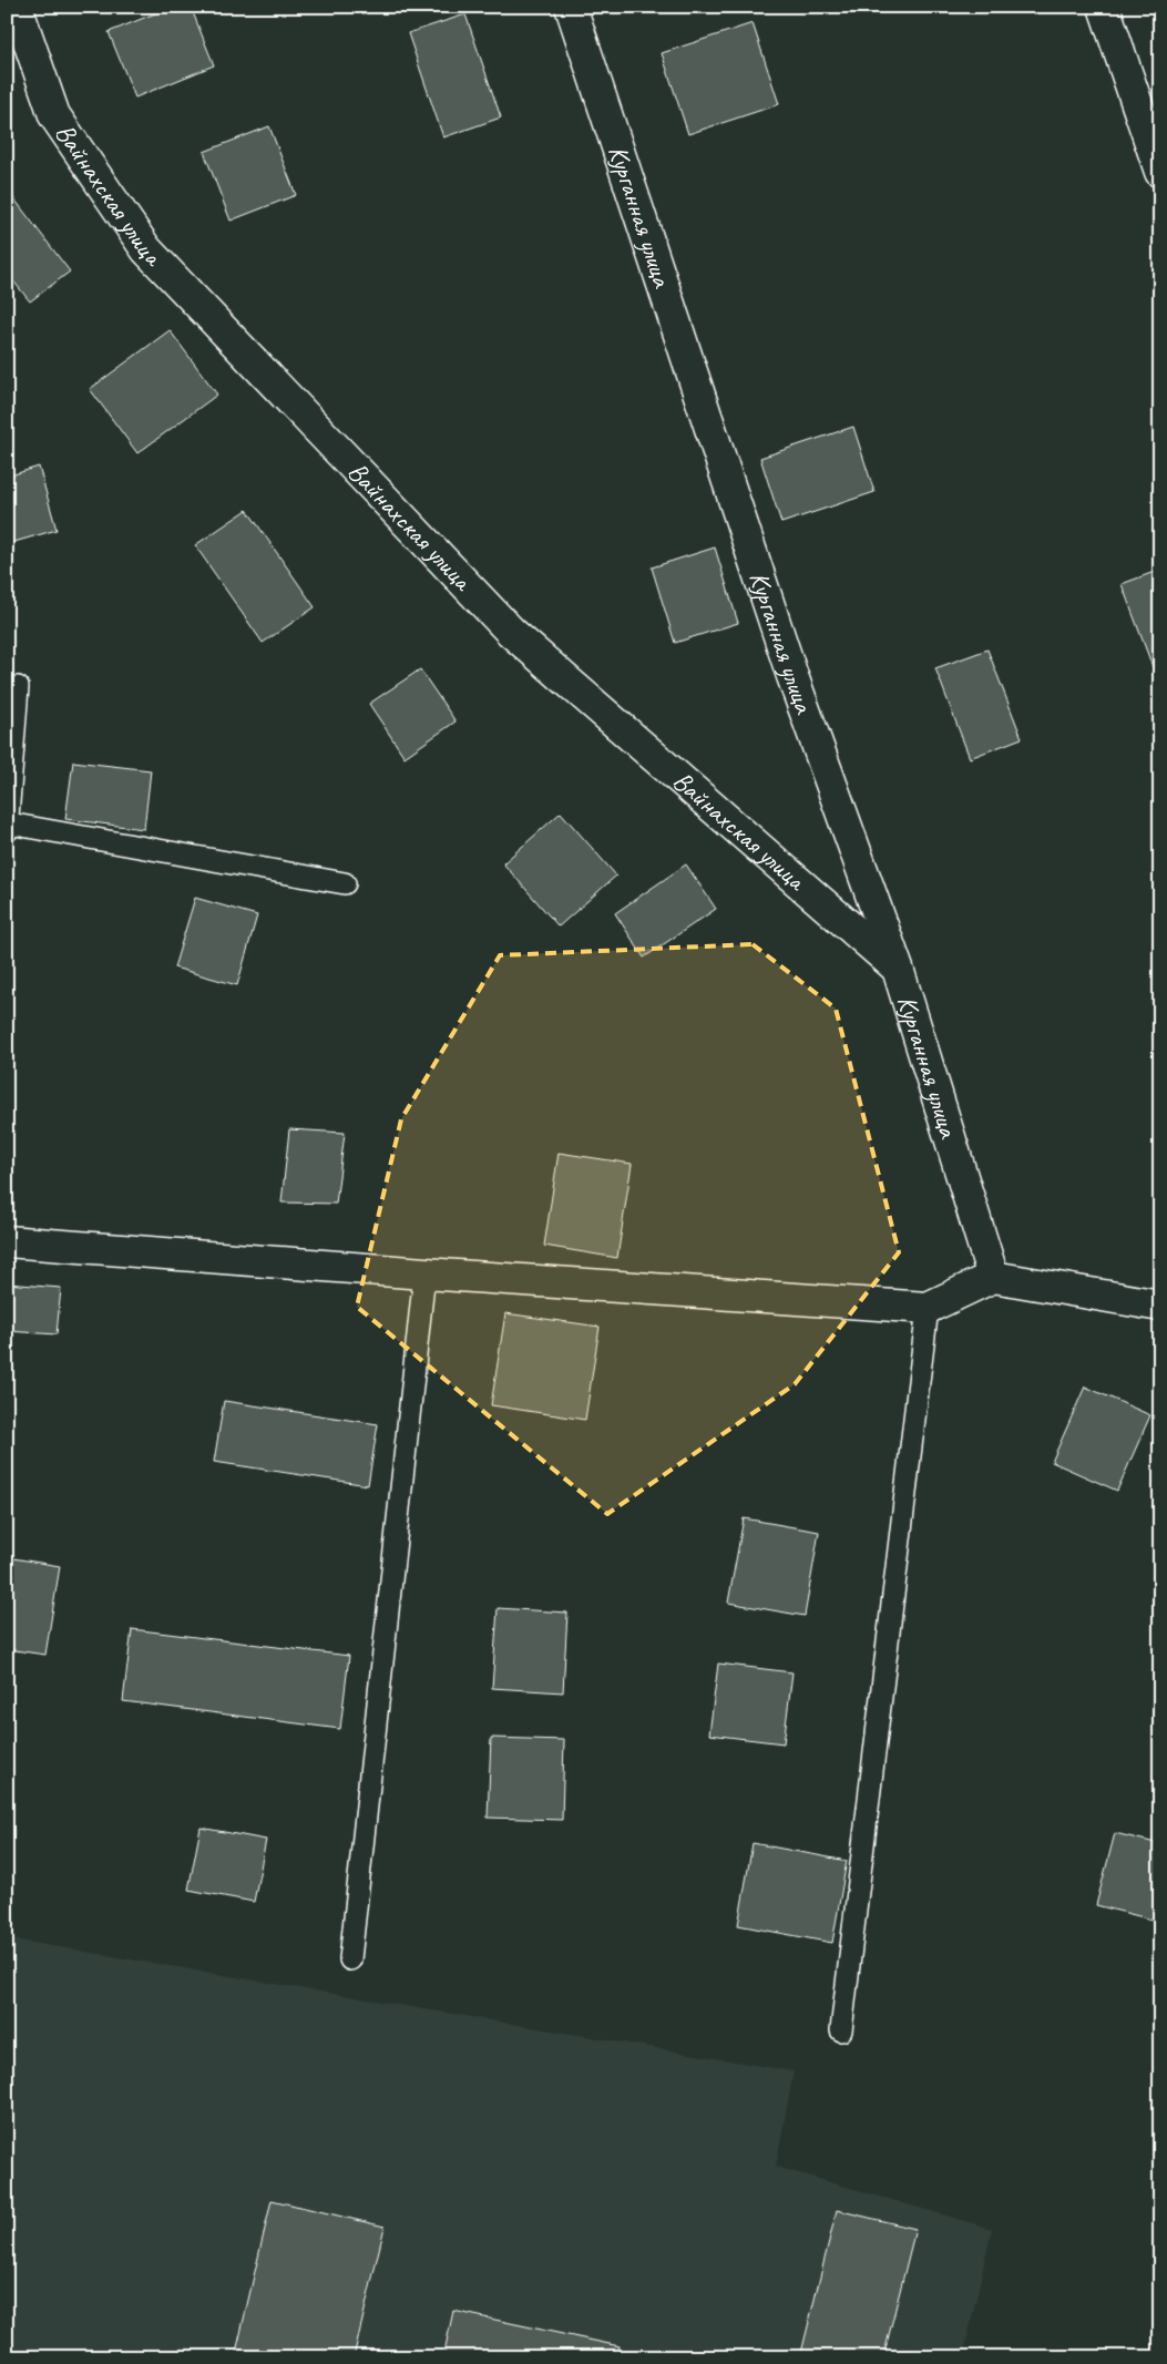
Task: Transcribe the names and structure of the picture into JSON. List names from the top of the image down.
{
  "streets": {
    "street": ["Вайнахская улица", "Курганная улица"]
  },
  "crossings": [
    ["Вайнахская улица", "Курганная улица"]
  ]
}
